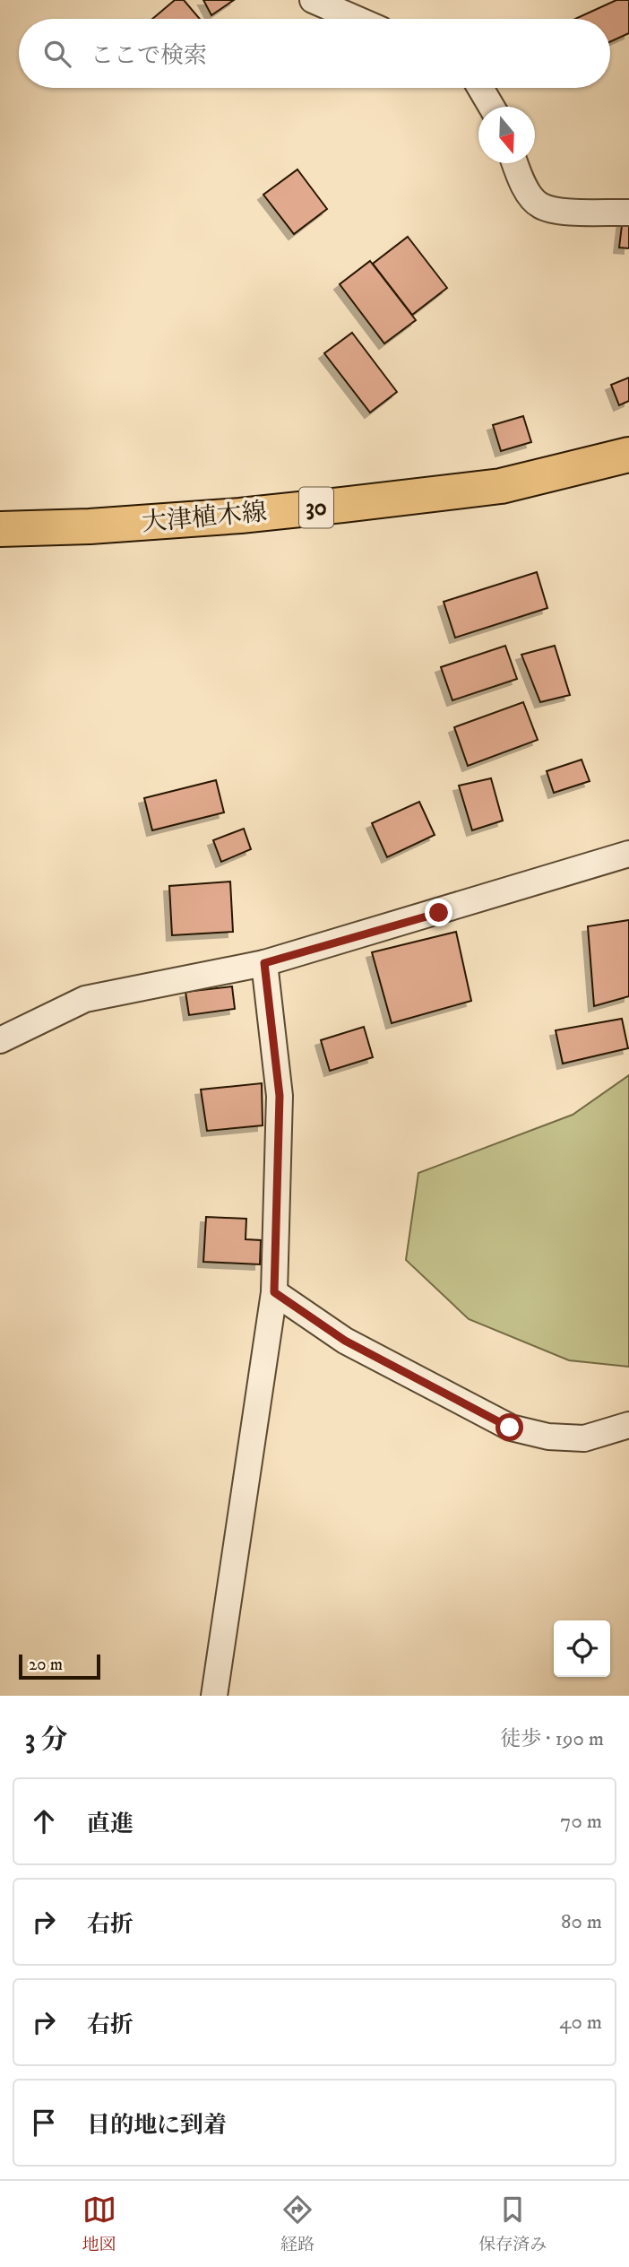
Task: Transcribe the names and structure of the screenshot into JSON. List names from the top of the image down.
{
  "streets": {
    "main road": ["30", "大津植木線"]
  },
  "scale_bar": "20 m",
  "north": "bottom",
  "page": {
    "search": "ここで検索",
    "scale": "20 m",
    "heading": ["3 分", "徒歩 · 190 m"],
    "list": [
      ["直進", "70 m"],
      ["右折", "80 m"],
      ["右折", "40 m"],
      "目的地に到着"
    ],
    "nav": ["地図", "経路", "保存済み"]
  }
}
